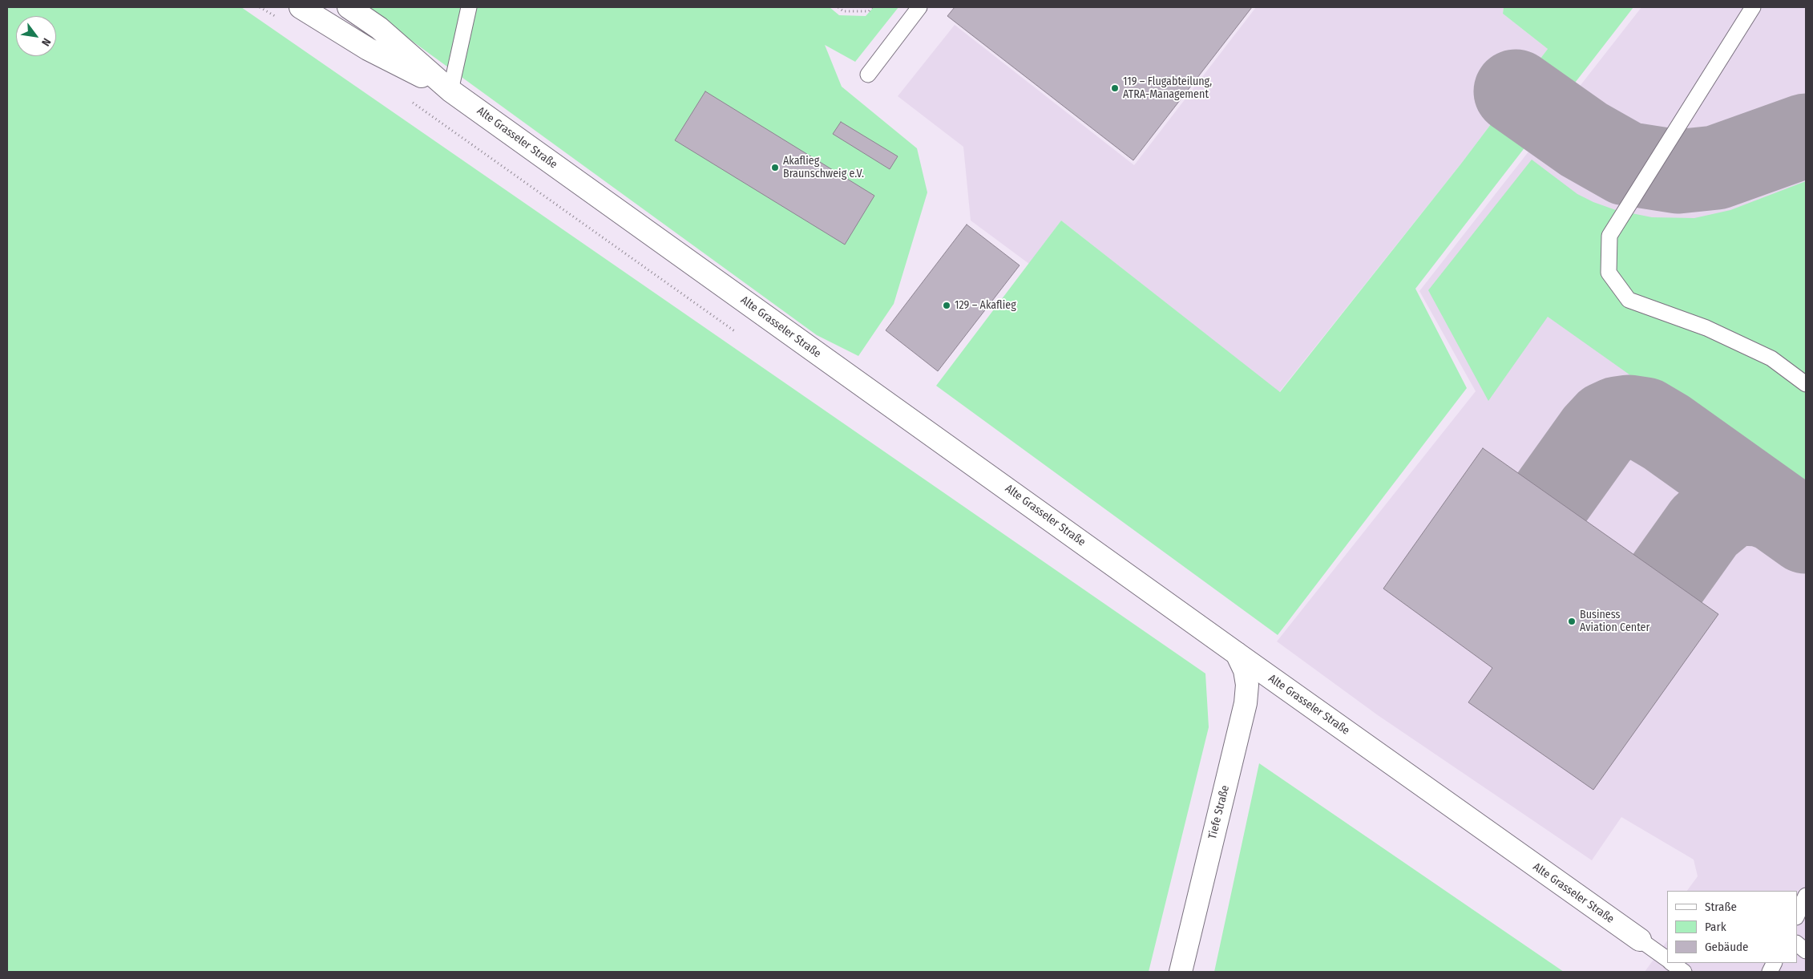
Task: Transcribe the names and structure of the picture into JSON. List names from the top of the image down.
{
  "streets": {
    "main road": ["Alte Grasseler Straße", "Tiefe Straße"]
  },
  "crossings": [
    ["Alte Grasseler Straße", "Tiefe Straße"]
  ],
  "places": [
    "119 – Flugabteilung, ATRA-Management",
    "Akaflieg Braunschweig e.V.",
    "129 – Akaflieg",
    "Business Aviation Center"
  ],
  "legend": ["Straße", "Park", "Gebäude"],
  "north": "bottom right"
}
